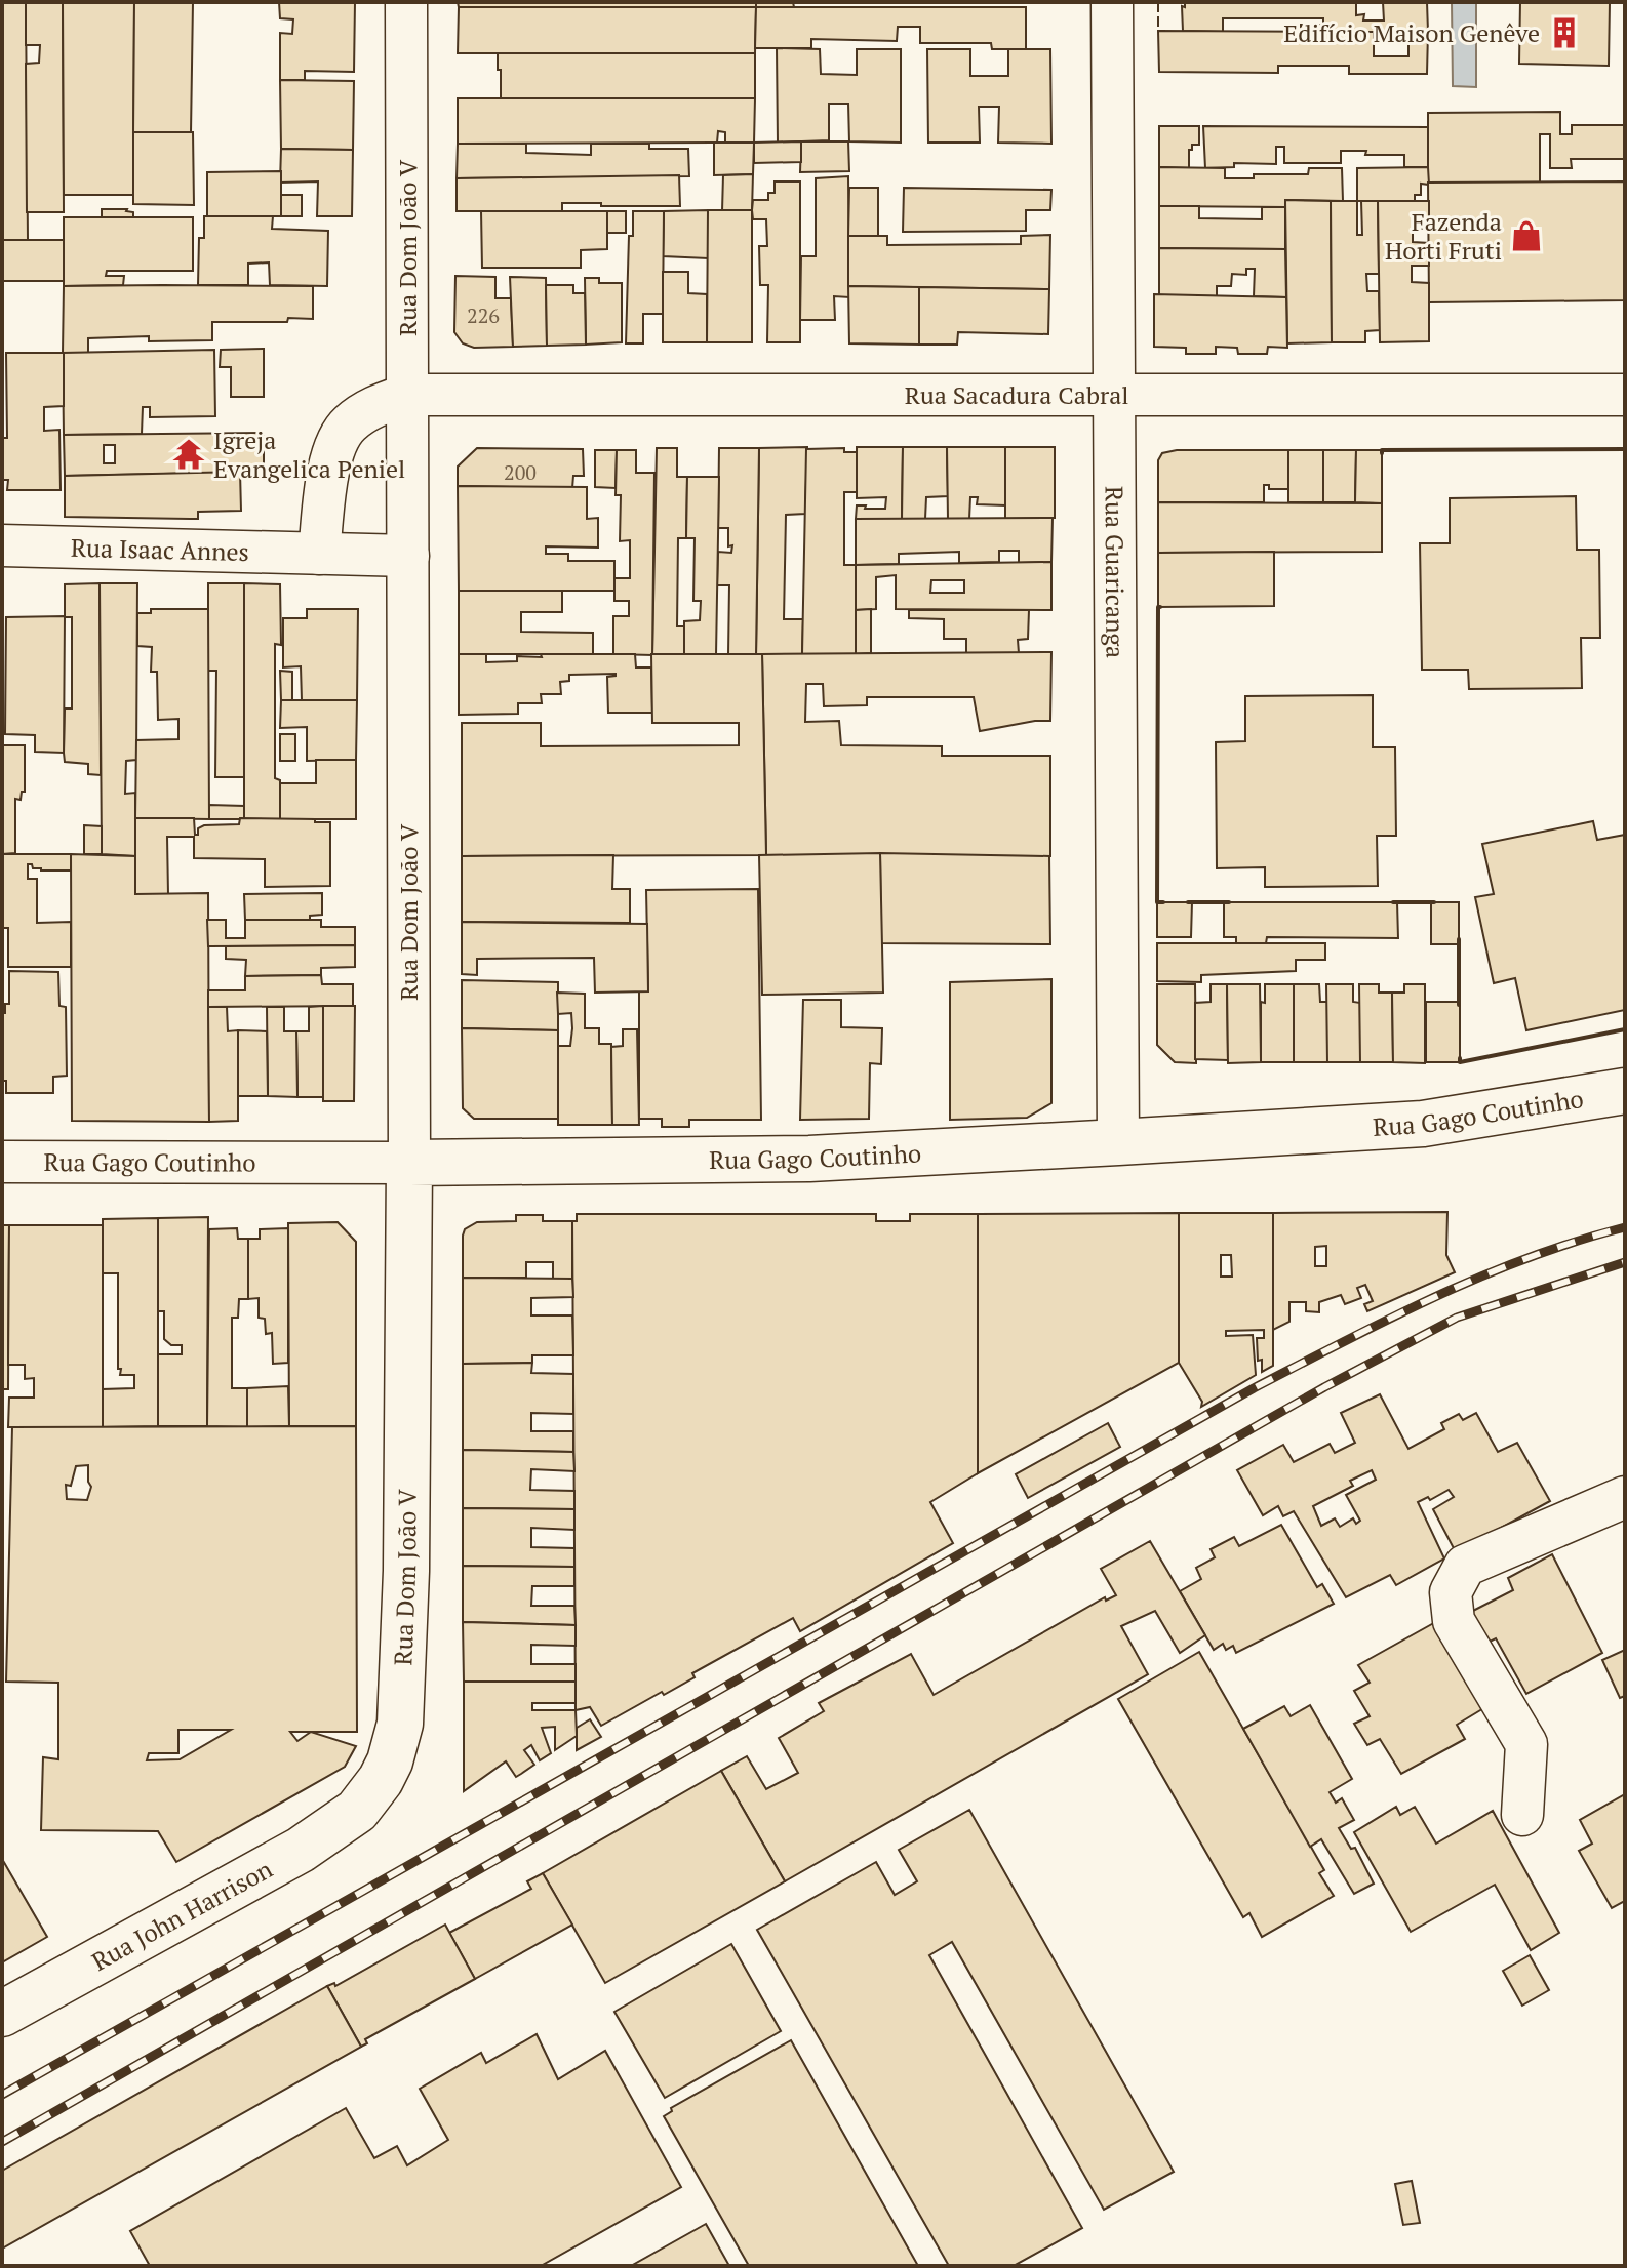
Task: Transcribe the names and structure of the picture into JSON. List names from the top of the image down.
{
  "streets": {
    "street": [
      "Rua Dom João V",
      "Rua Sacadura Cabral",
      "Rua Isaac Annes",
      "Rua Guaricanga",
      "Rua Gago Coutinho",
      "Rua John Harrison"
    ]
  },
  "crossings": [
    ["Rua Dom João V", "Rua Sacadura Cabral"],
    ["Rua Dom João V", "Rua Isaac Annes"],
    ["Rua Dom João V", "Rua Gago Coutinho"],
    ["Rua Dom João V", "Rua John Harrison"],
    ["Rua Sacadura Cabral", "Rua Guaricanga"],
    ["Rua Guaricanga", "Rua Gago Coutinho"]
  ],
  "places": {
    "building": ["Edifício Maison Genêve"],
    "shop": ["Fazenda Horti Fruti"],
    "temple": ["Igreja Evangelica Peniel"]
  },
  "house_numbers": ["226", "200"]
}
